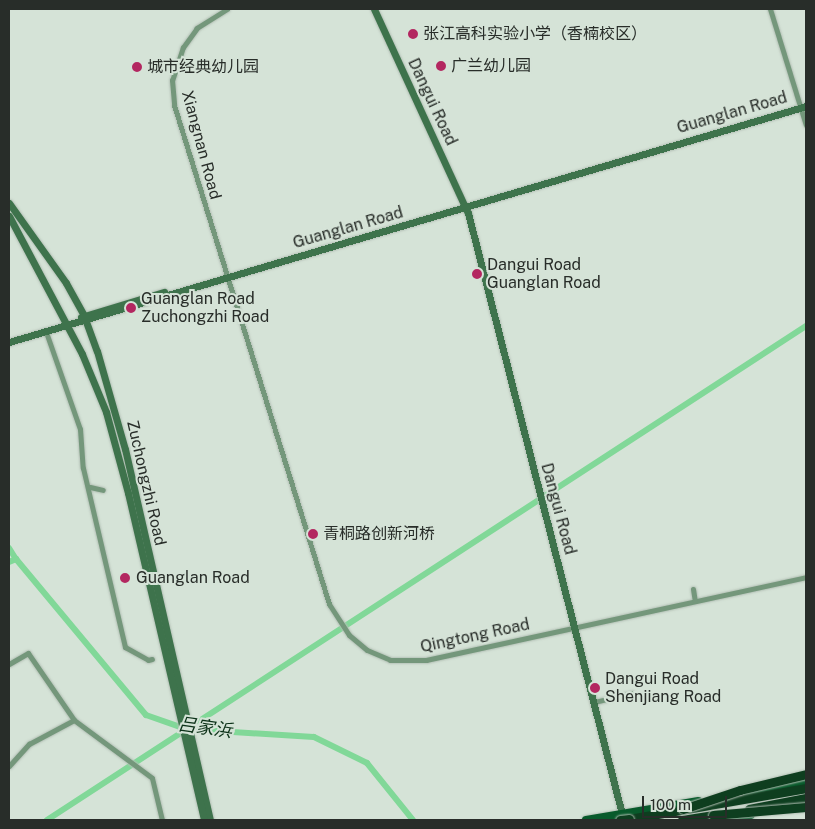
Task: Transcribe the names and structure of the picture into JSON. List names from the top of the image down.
{
  "streets": {
    "street": [
      "Dangui Road",
      "Guanglan Road",
      "Xiangnan Road",
      "Zuchongzhi Road",
      "Qingtong Road"
    ]
  },
  "crossings": [
    ["Dangui Road", "Guanglan Road"],
    ["Dangui Road", "Qingtong Road"],
    ["Guanglan Road", "Xiangnan Road"],
    ["Guanglan Road", "Zuchongzhi Road"],
    ["Guanglan Road", "Qingtong Road"],
    ["Xiangnan Road", "Qingtong Road"]
  ],
  "water": ["吕家浜"],
  "places": [
    "张江高科实验小学（香楠校区）",
    "广兰幼儿园",
    "城市经典幼儿园",
    "Dangui Road Guanglan Road",
    "Guanglan Road Zuchongzhi Road",
    "青桐路创新河桥",
    "Guanglan Road",
    "Dangui Road Shenjiang Road"
  ],
  "scale_bar": "100 m"
}
